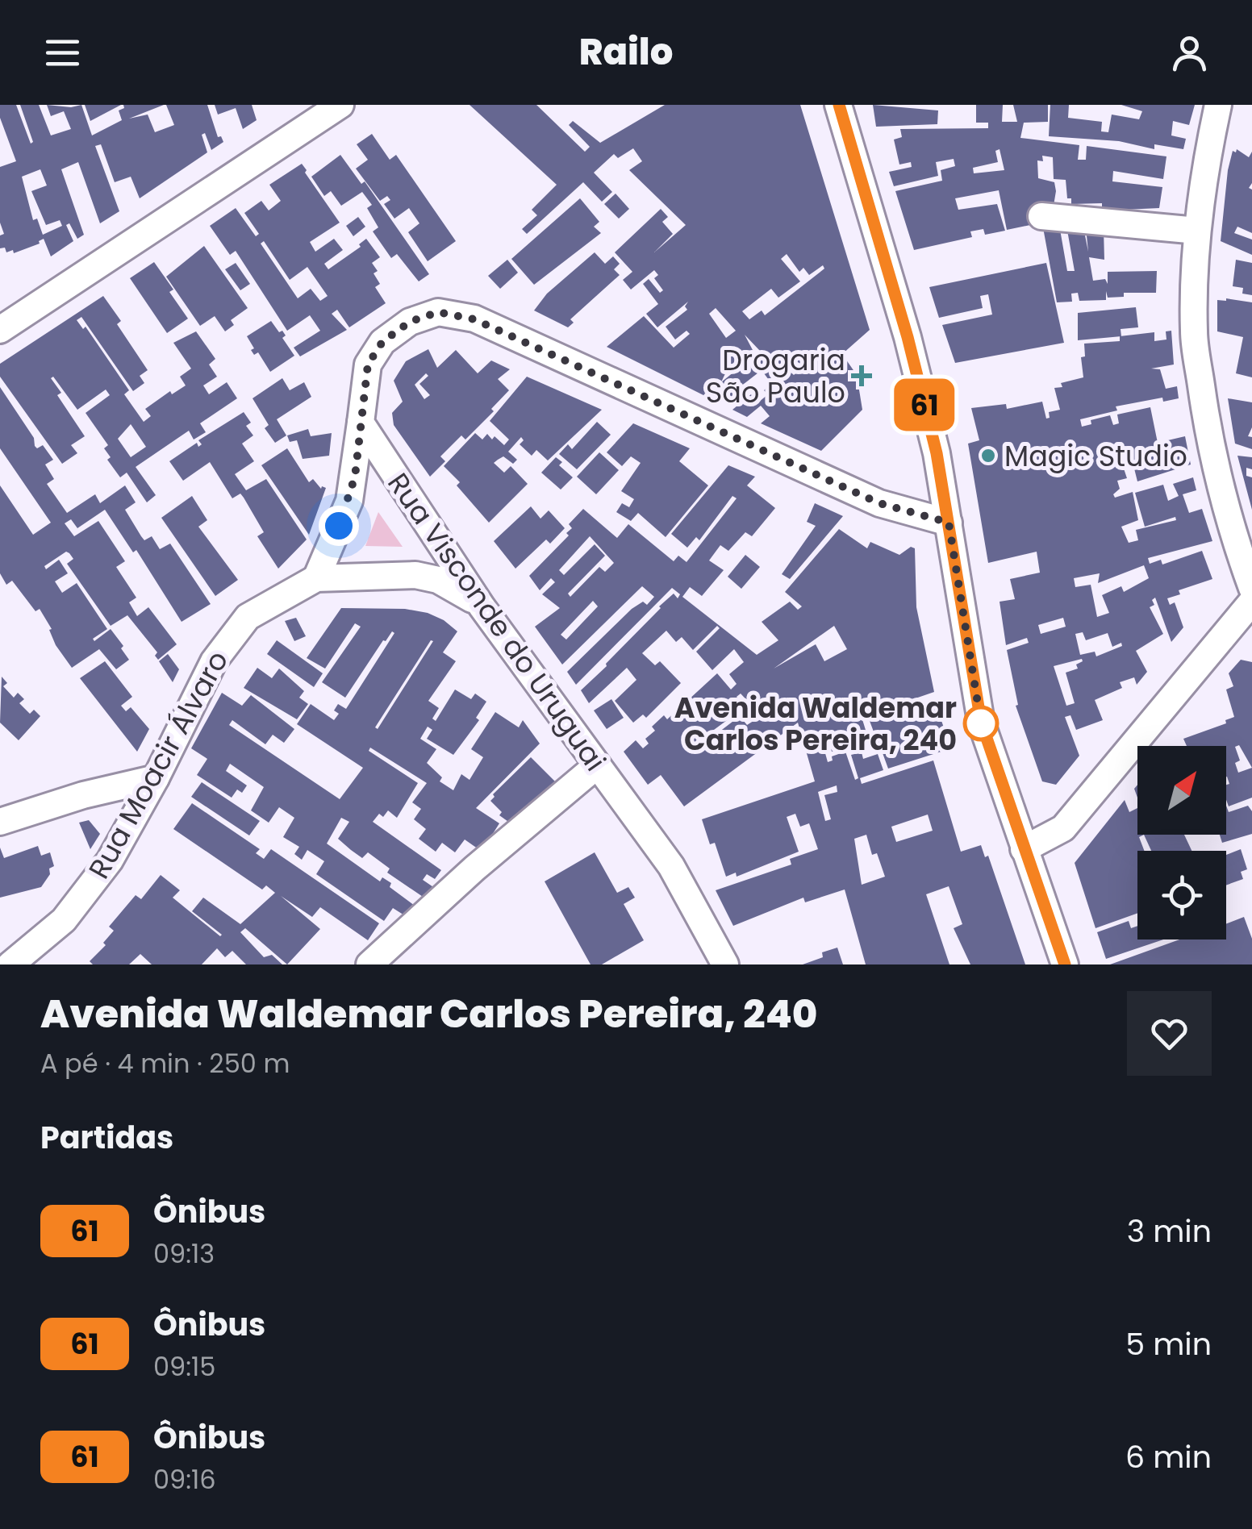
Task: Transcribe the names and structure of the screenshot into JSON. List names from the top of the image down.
{
  "streets": {
    "street": ["Rua Visconde do Uruguai", "Rua Moacir Álvaro"]
  },
  "crossings": [
    ["Rua Visconde do Uruguai", "Rua Moacir Álvaro"]
  ],
  "places": {
    "health": ["Drogaria São Paulo"],
    "other": ["Magic Studio", "Avenida Waldemar Carlos Pereira, 240"]
  },
  "lines": ["bus line 61"],
  "north": "top right",
  "page": {
    "header": "Railo",
    "on_map": "61",
    "heading": [
      ["Avenida Waldemar Carlos Pereira, 240", "A pé · 4 min · 250 m"],
      "Partidas"
    ],
    "list": [
      {
        "mark": "61",
        "name": "Ônibus",
        "note": "09:13",
        "value": "3 min"
      },
      {
        "mark": "61",
        "name": "Ônibus",
        "note": "09:15",
        "value": "5 min"
      },
      {
        "mark": "61",
        "name": "Ônibus",
        "note": "09:16",
        "value": "6 min"
      }
    ]
  }
}
